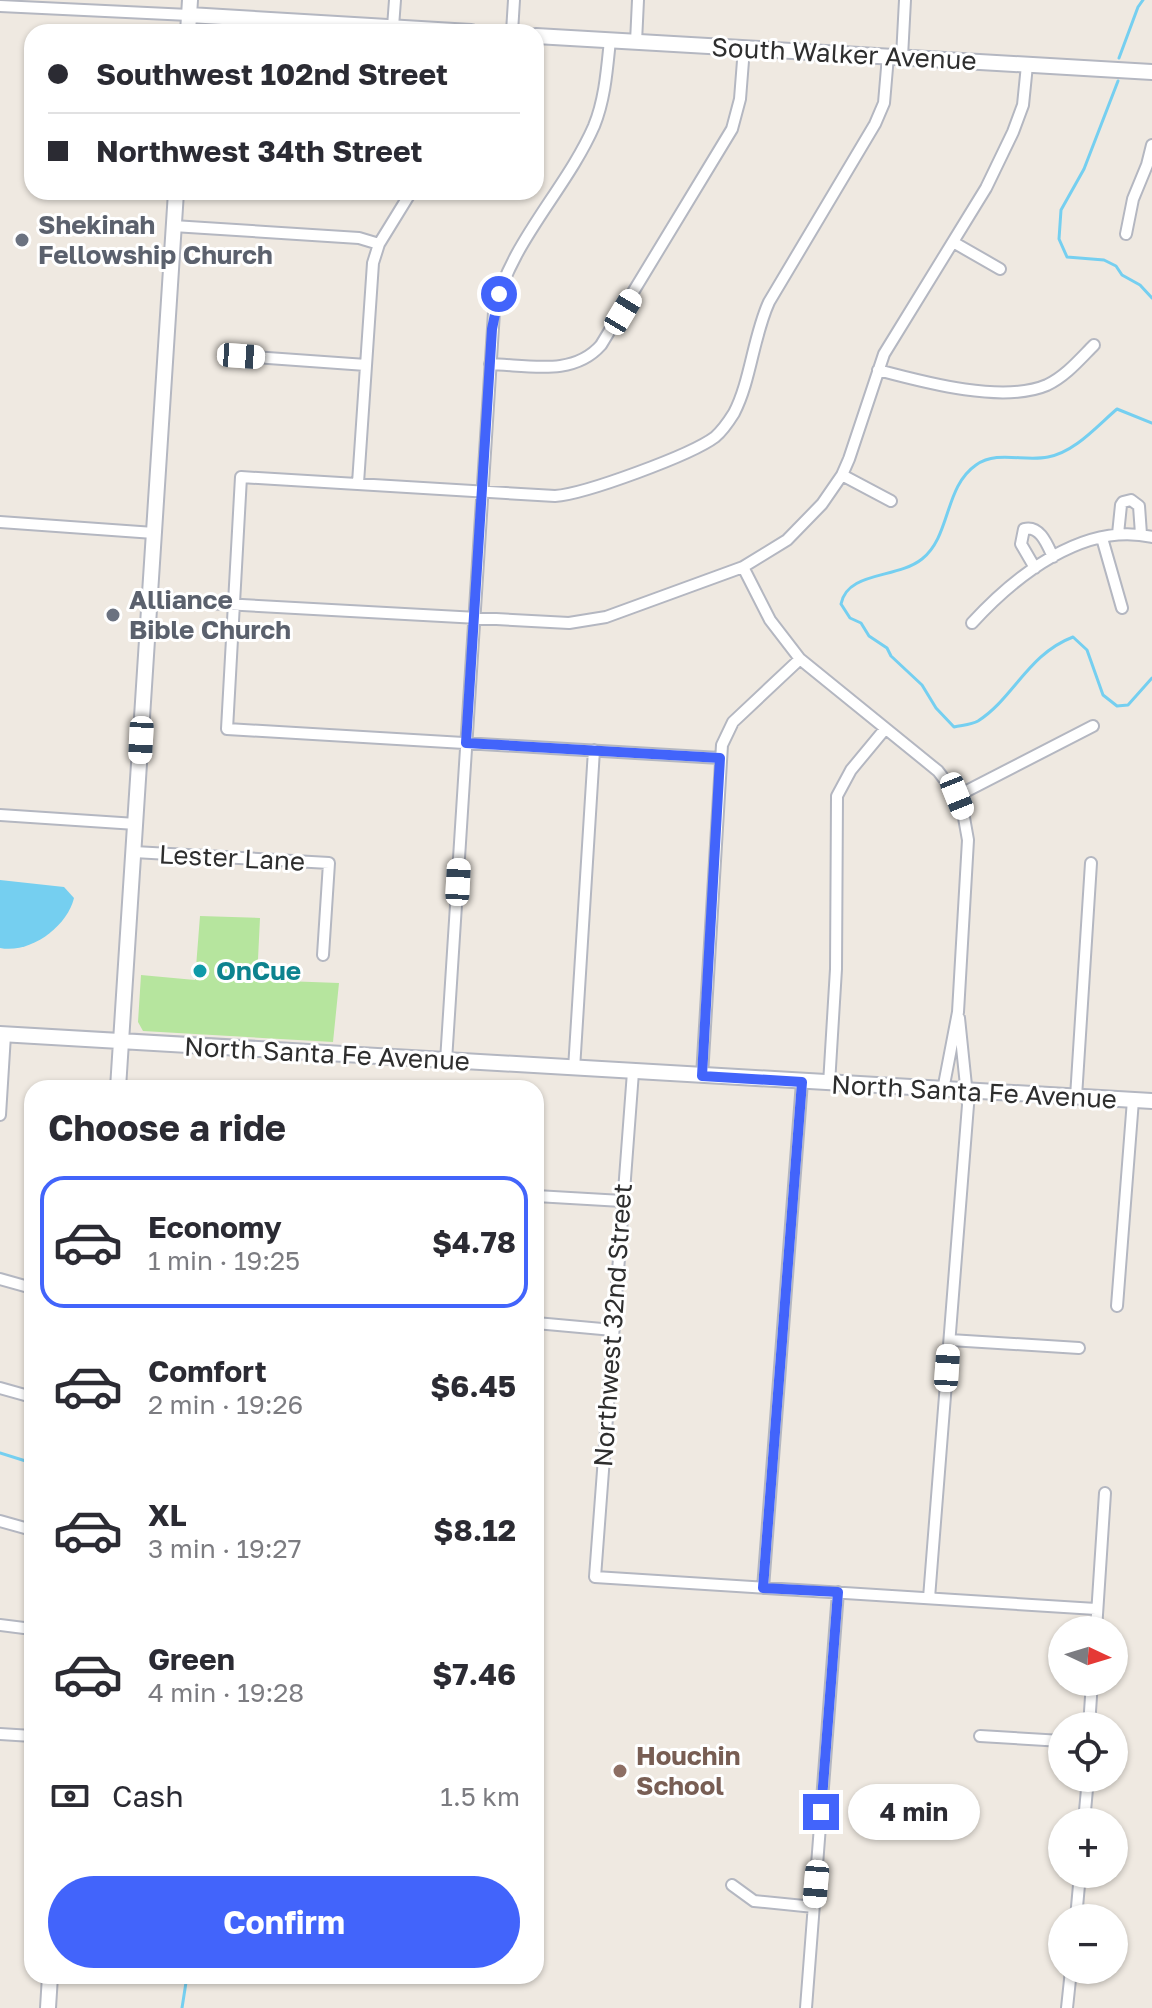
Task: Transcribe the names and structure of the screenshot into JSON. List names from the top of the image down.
{
  "streets": {
    "main road": ["South Walker Avenue", "North Santa Fe Avenue"],
    "street": ["Lester Lane", "Northwest 32nd Street"]
  },
  "crossings": [
    ["North Santa Fe Avenue", "Northwest 32nd Street"]
  ],
  "places": [
    "Shekinah Fellowship Church",
    "Alliance Bible Church",
    "OnCue",
    "Houchin School"
  ],
  "north": "right",
  "page": {
    "banner": ["Southwest 102nd Street", "Northwest 34th Street"],
    "heading": "Choose a ride",
    "list": [
      {
        "name": "Economy",
        "note": "1 min · 19:25",
        "value": "$4.78"
      },
      {
        "name": "Comfort",
        "note": "2 min · 19:26",
        "value": "$6.45"
      },
      {
        "name": "XL",
        "note": "3 min · 19:27",
        "value": "$8.12"
      },
      {
        "name": "Green",
        "note": "4 min · 19:28",
        "value": "$7.46"
      }
    ],
    "map_buttons": ["+", "−"],
    "pay": ["Cash", "1.5 km"],
    "bubble": "4 min",
    "buttons": "Confirm"
  }
}
